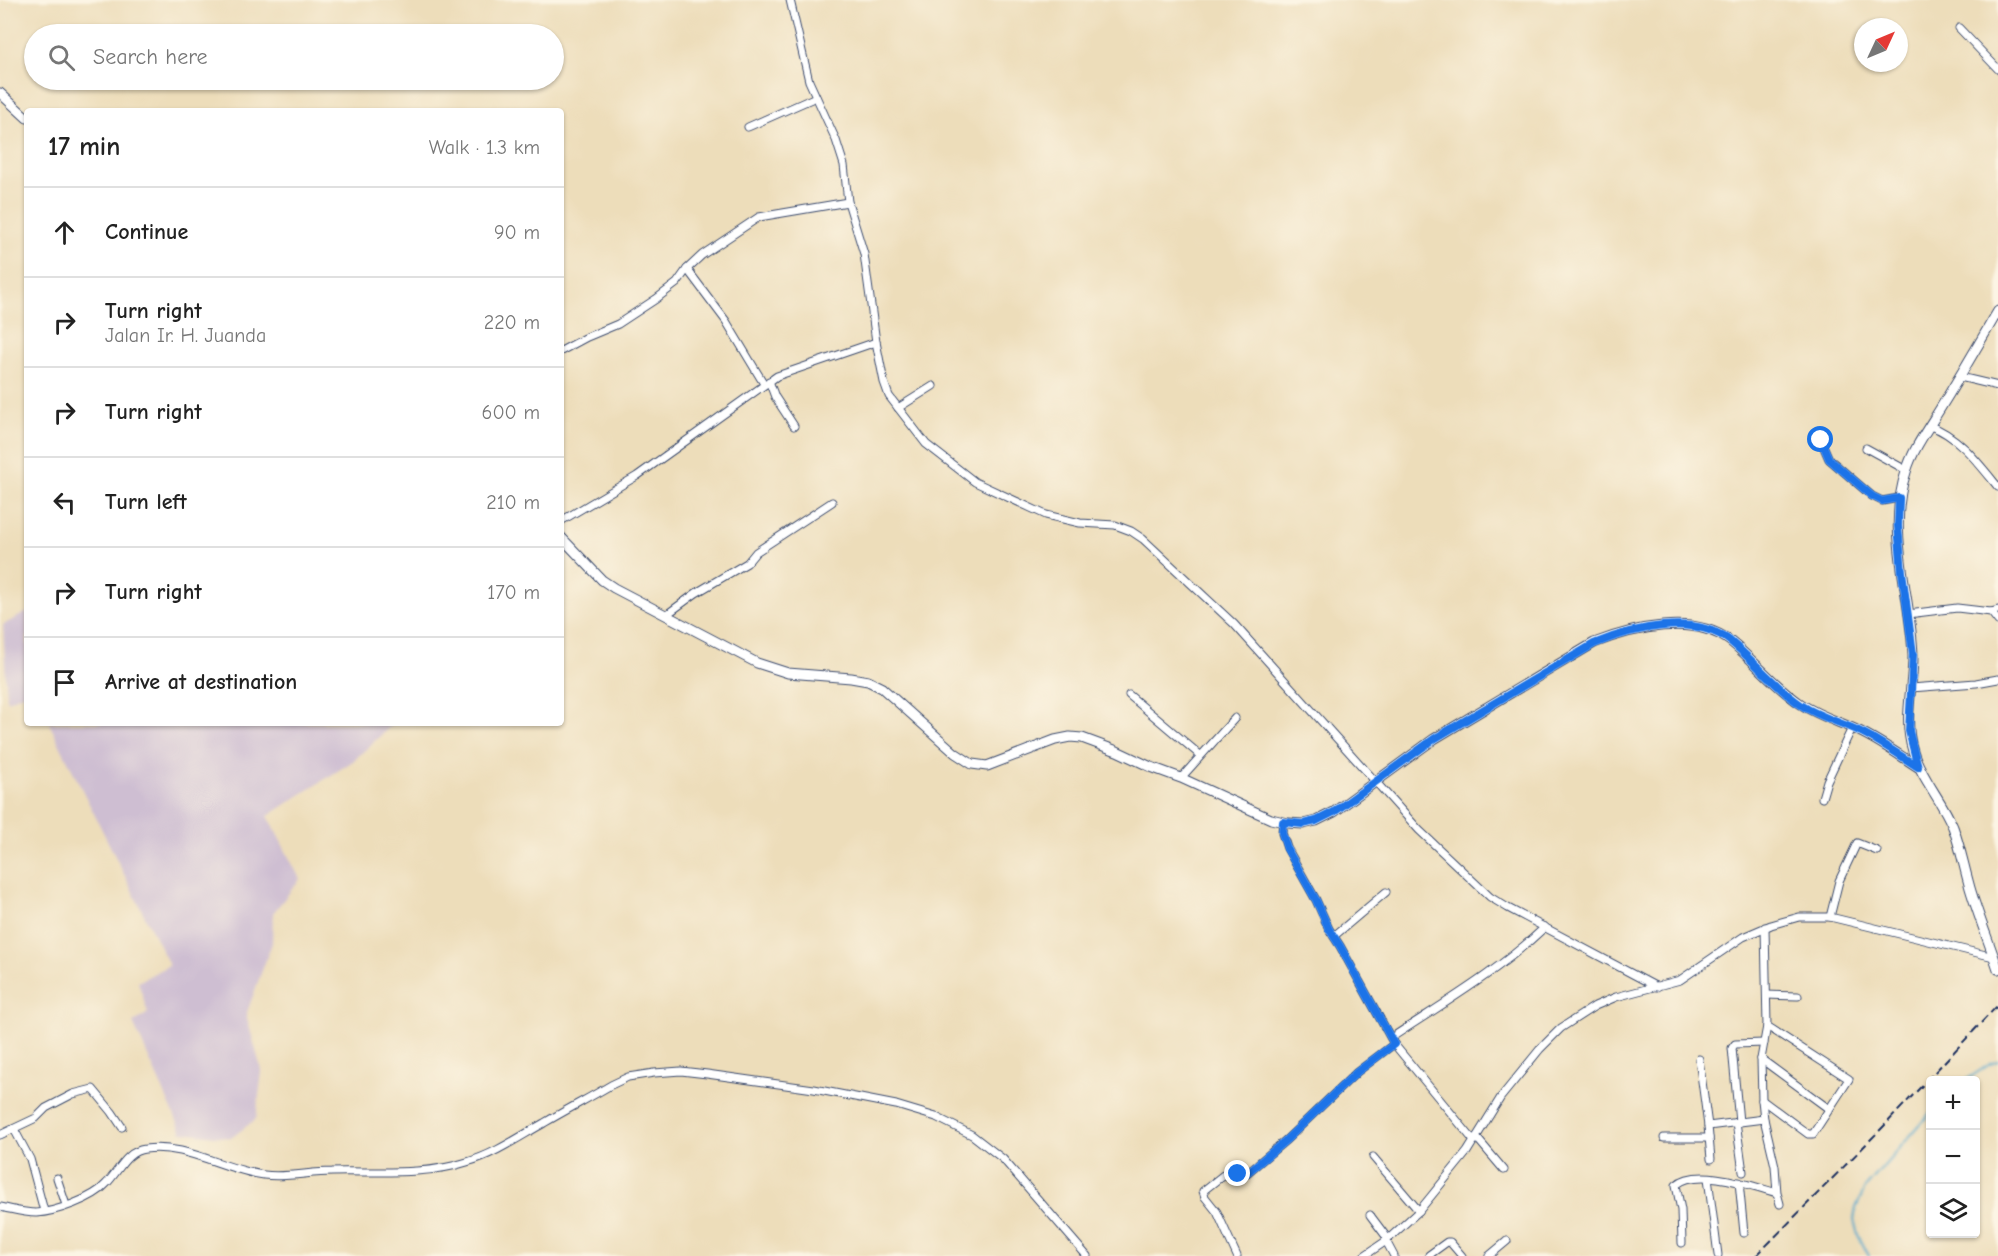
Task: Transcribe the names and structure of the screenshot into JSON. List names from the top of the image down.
{
  "north": "top right",
  "page": {
    "search": "Search here",
    "heading": ["17 min", "Walk · 1.3 km"],
    "list": [
      ["Continue", "90 m"],
      ["Turn right", "Jalan Ir. H. Juanda", "220 m"],
      ["Turn right", "600 m"],
      ["Turn left", "210 m"],
      ["Turn right", "170 m"],
      "Arrive at destination"
    ],
    "map_buttons": ["+", "−"]
  }
}
